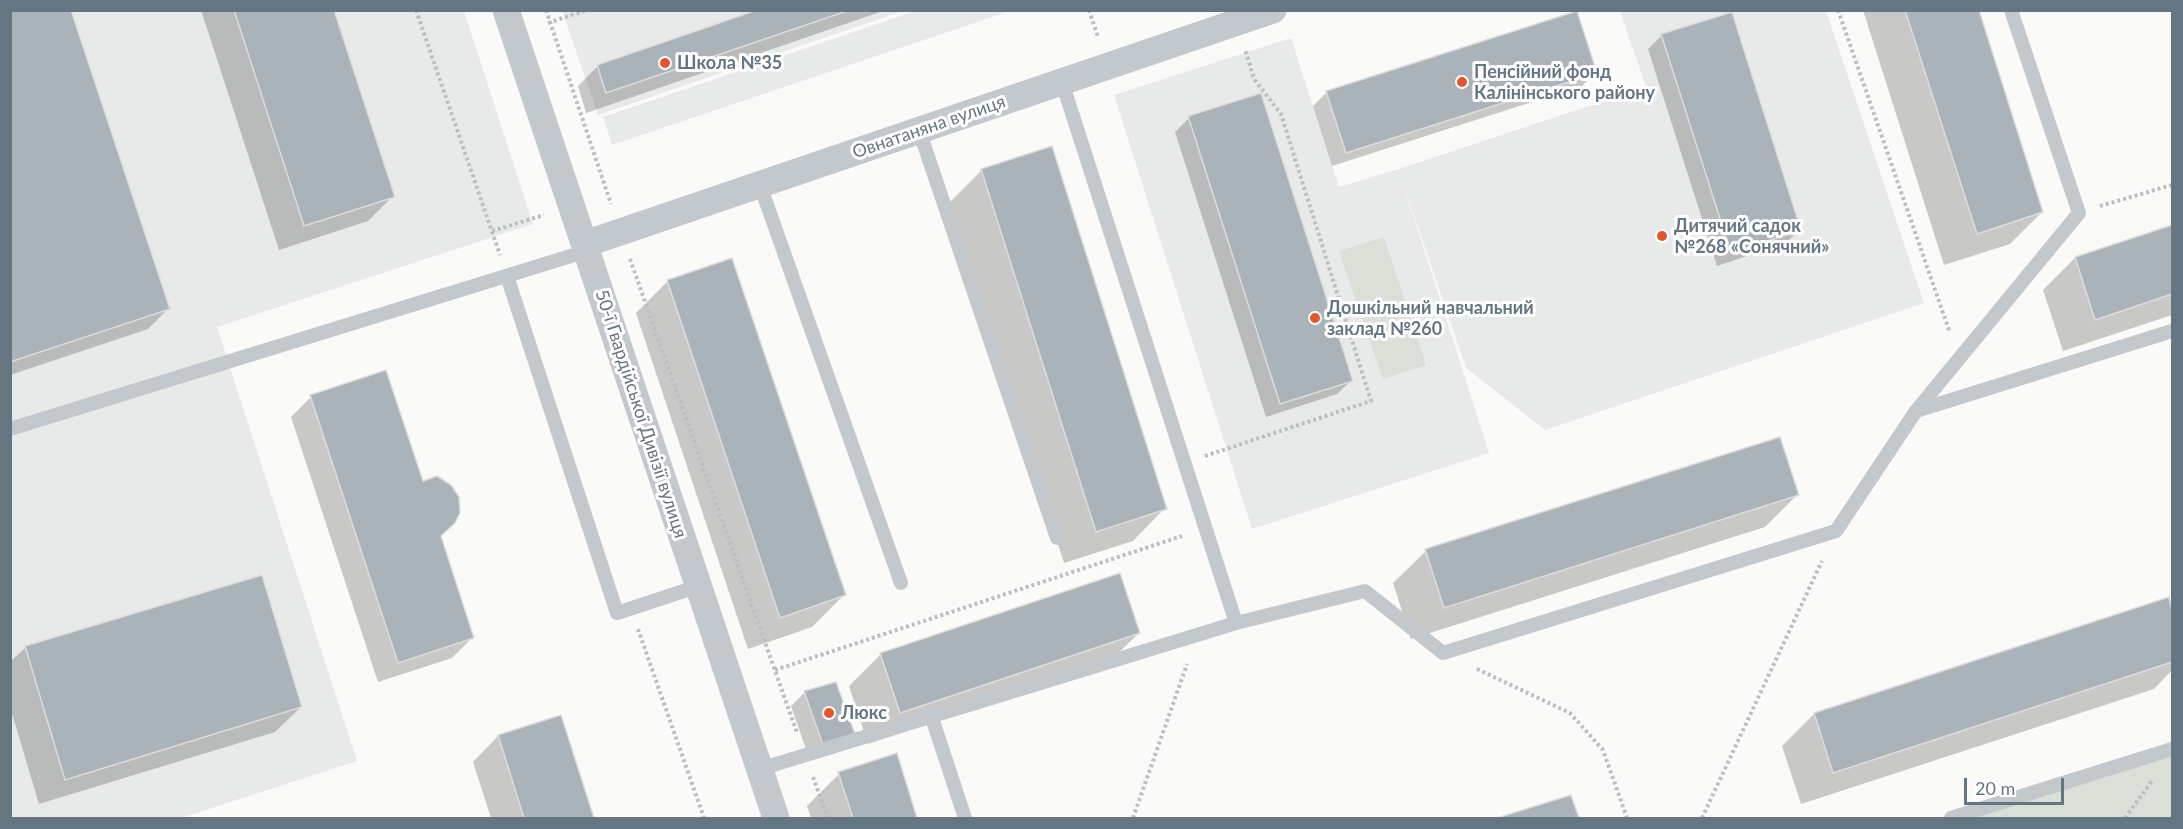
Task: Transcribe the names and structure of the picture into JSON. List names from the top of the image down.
{
  "streets": {
    "street": ["Овнатаняна вулиця", "50-ї Гвардійської Дивізії вулиця"]
  },
  "crossings": [
    ["Овнатаняна вулиця", "50-ї Гвардійської Дивізії вулиця"]
  ],
  "places": [
    "Школа №35",
    "Пенсійний фонд Калінінського району",
    "Дитячий садок №268 «Сонячний»",
    "Дошкільний навчальний заклад №260",
    "Люкс"
  ],
  "scale_bar": "20 m"
}
